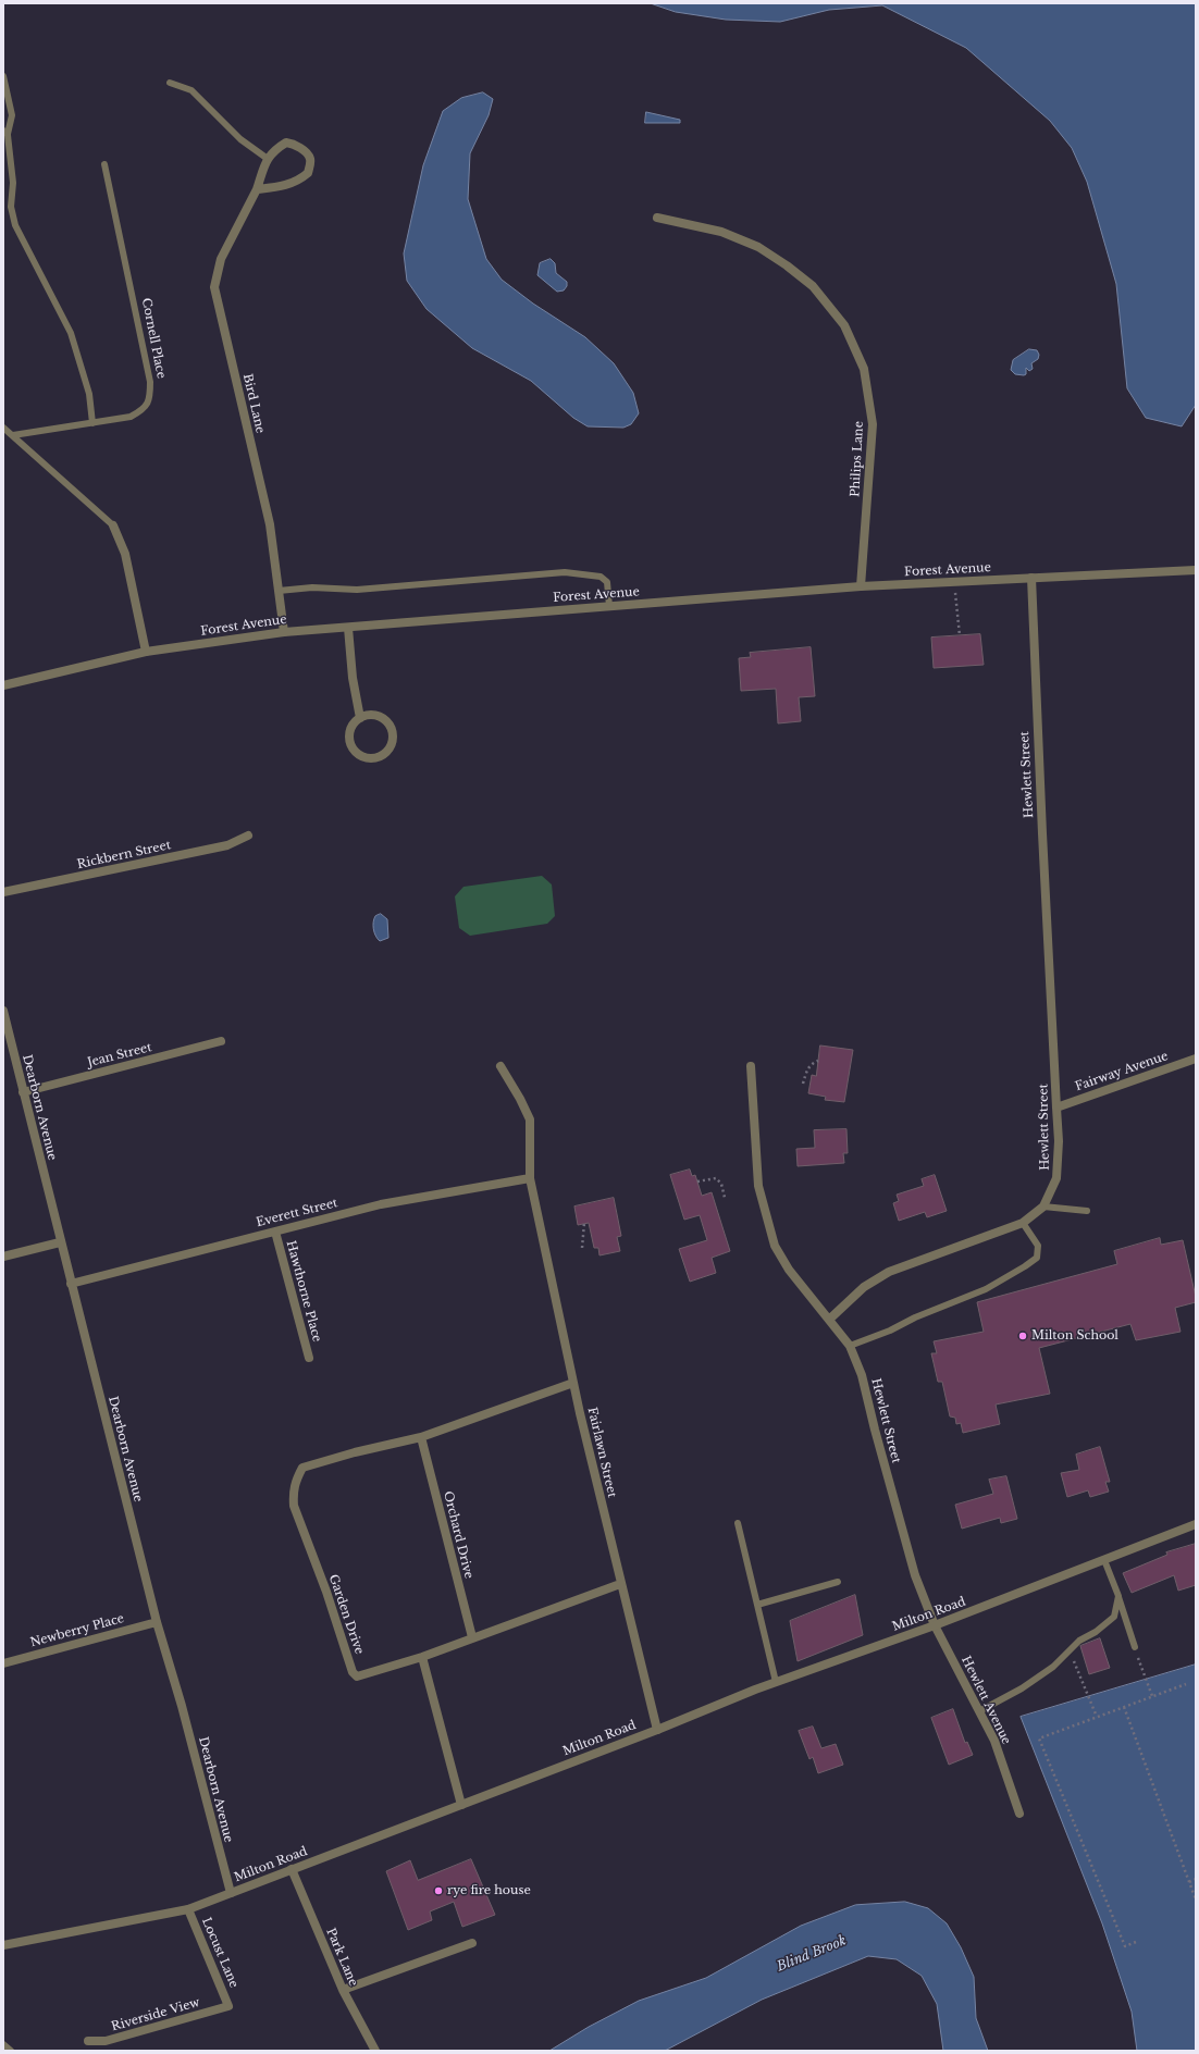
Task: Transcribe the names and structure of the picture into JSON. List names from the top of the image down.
{
  "streets": {
    "street": [
      "Bird Lane",
      "Philips Lane",
      "Forest Avenue",
      "Hewlett Street",
      "Rickbern Street",
      "Jean Street",
      "Fairway Avenue",
      "Dearborn Avenue",
      "Everett Street",
      "Hawthorne Place",
      "Fairlawn Street",
      "Orchard Drive",
      "Garden Drive",
      "Milton Road",
      "Newberry Place",
      "Hewlett Avenue",
      "Locust Lane",
      "Park Lane",
      "Riverside View"
    ],
    "lane": ["Cornell Place"]
  },
  "crossings": [
    ["Bird Lane", "Forest Avenue"],
    ["Philips Lane", "Forest Avenue"],
    ["Forest Avenue", "Hewlett Street"],
    ["Hewlett Street", "Fairway Avenue"],
    ["Hewlett Street", "Milton Road"],
    ["Hewlett Street", "Hewlett Avenue"],
    ["Jean Street", "Dearborn Avenue"],
    ["Dearborn Avenue", "Everett Street"],
    ["Dearborn Avenue", "Milton Road"],
    ["Dearborn Avenue", "Newberry Place"],
    ["Everett Street", "Hawthorne Place"],
    ["Everett Street", "Fairlawn Street"],
    ["Fairlawn Street", "Garden Drive"],
    ["Fairlawn Street", "Milton Road"],
    ["Orchard Drive", "Garden Drive"],
    ["Milton Road", "Hewlett Avenue"],
    ["Milton Road", "Locust Lane"],
    ["Milton Road", "Park Lane"],
    ["Locust Lane", "Riverside View"]
  ],
  "water": ["Blind Brook"],
  "places": ["Milton School", "rye fire house"]
}
